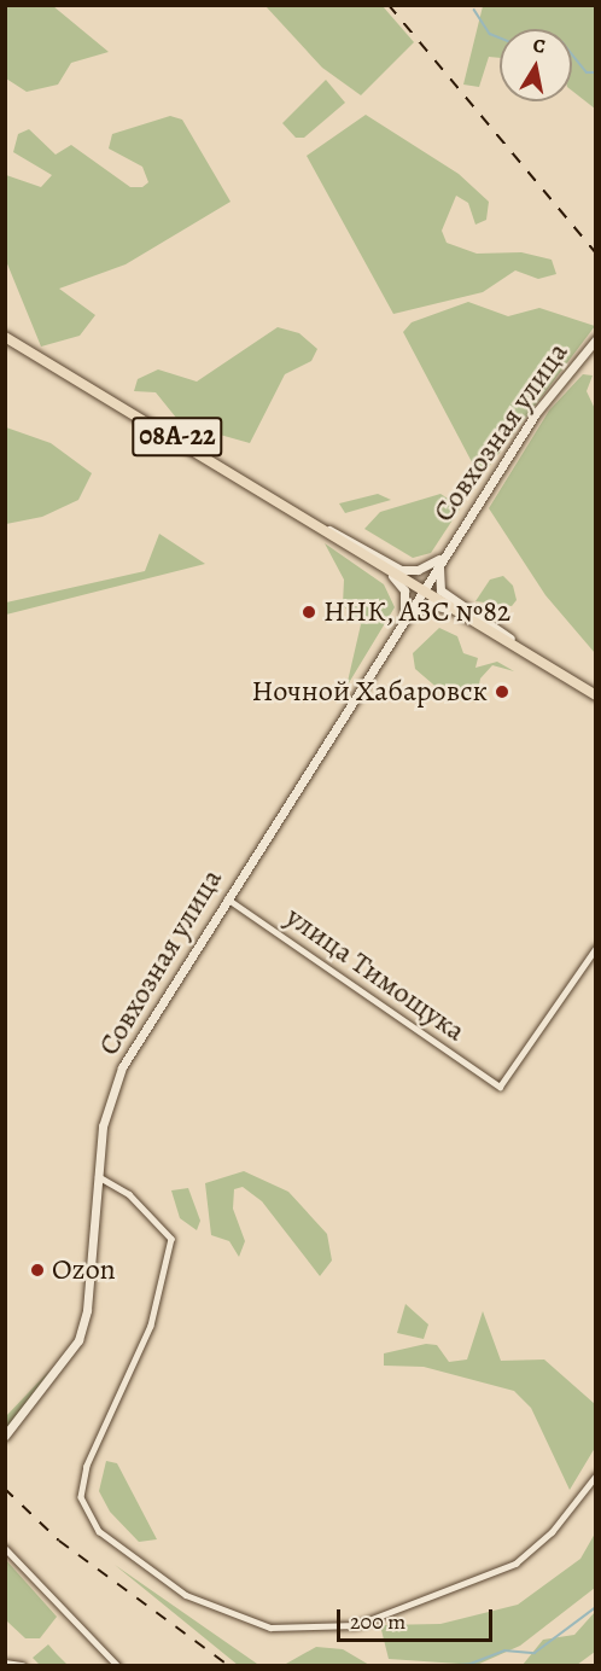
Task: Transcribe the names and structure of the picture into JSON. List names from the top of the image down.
{
  "streets": {
    "highway": ["08А-22"],
    "main road": ["Совхозная улица"],
    "street": ["улица Тимощука"]
  },
  "crossings": [
    ["Совхозная улица", "08А-22"],
    ["Совхозная улица", "улица Тимощука"]
  ],
  "places": ["ННК, АЗС №82", "Ночной Хабаровск", "Ozon"],
  "scale_bar": "200 m",
  "north": "top"
}
